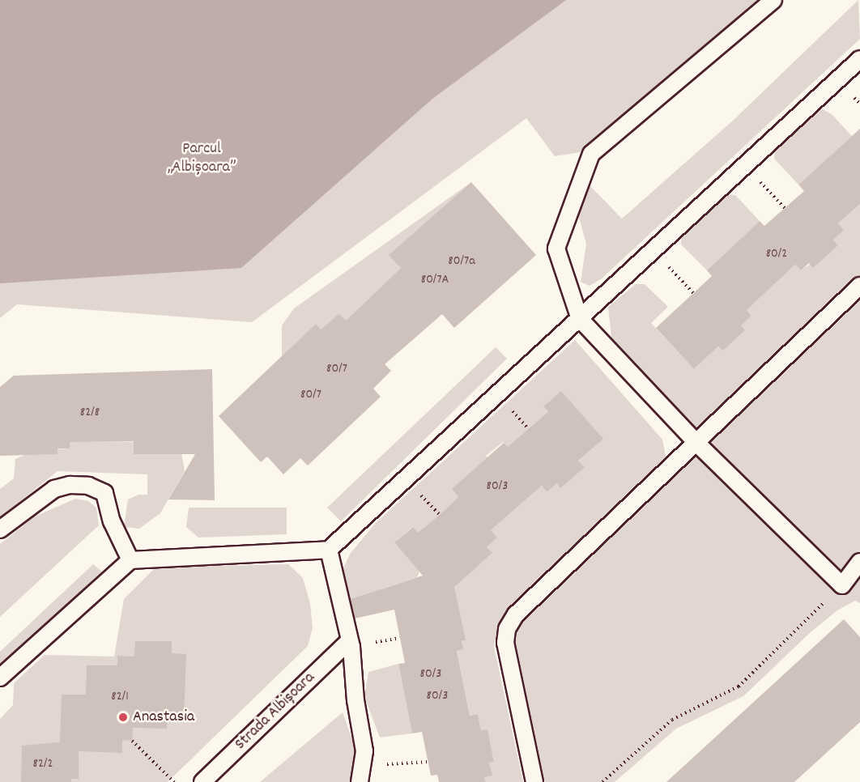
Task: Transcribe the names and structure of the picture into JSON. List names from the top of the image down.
{
  "streets": {
    "lane": ["Strada Albișoara"]
  },
  "parks": ["Parcul „Albișoara”"],
  "places": ["Anastasia"],
  "house_numbers": [
    "80/2",
    "80/7a",
    "80/7A",
    "80/7",
    "80/7",
    "82/8",
    "80/3",
    "80/3",
    "80/3",
    "82/1",
    "82/2"
  ]
}
